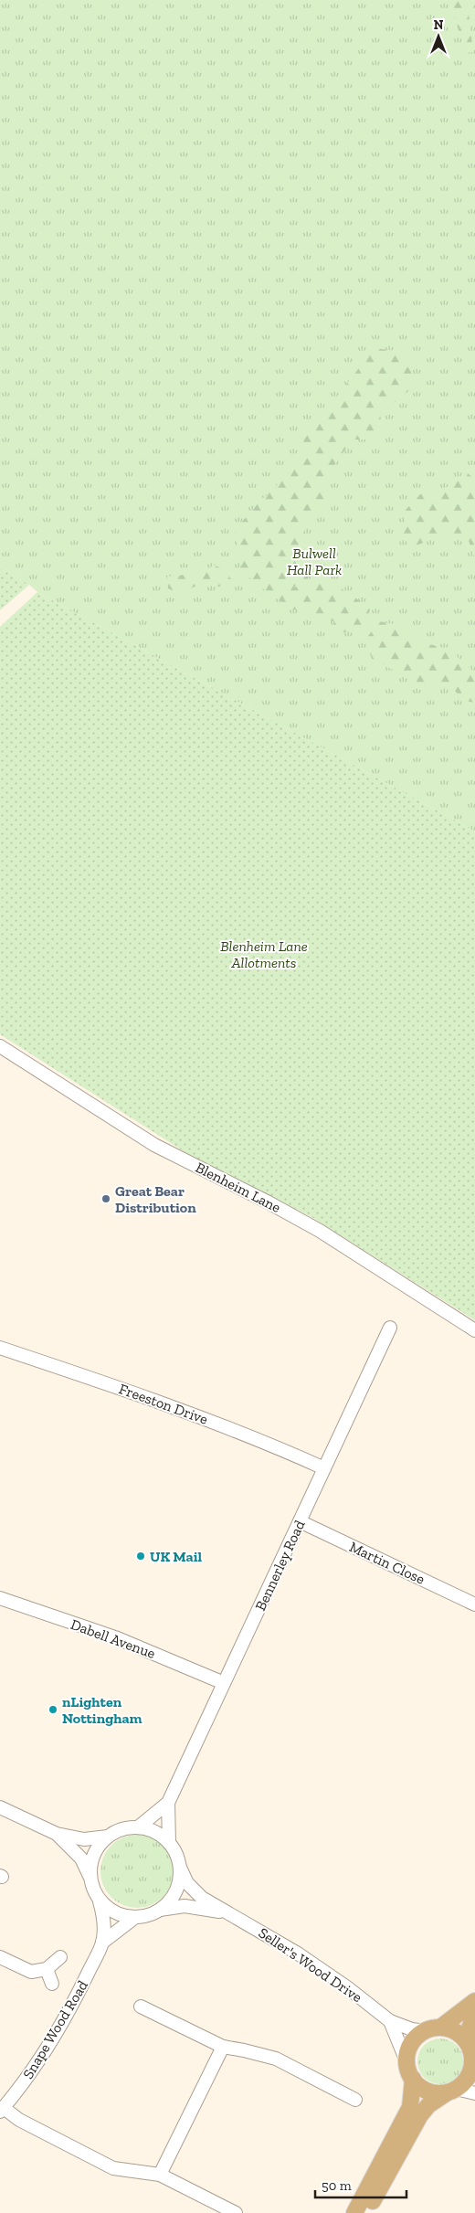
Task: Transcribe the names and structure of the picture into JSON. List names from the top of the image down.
{
  "streets": {
    "street": [
      "Blenheim Lane",
      "Freeston Drive",
      "Martin Close",
      "Bennerley Road",
      "Dabell Avenue",
      "Seller's Wood Drive",
      "Snape Wood Road"
    ]
  },
  "crossings": [
    ["Freeston Drive", "Bennerley Road"],
    ["Martin Close", "Bennerley Road"],
    ["Bennerley Road", "Dabell Avenue"],
    ["Bennerley Road", "Seller's Wood Drive"],
    ["Bennerley Road", "Snape Wood Road"],
    ["Seller's Wood Drive", "Snape Wood Road"]
  ],
  "parks": ["Bulwell Hall Park", "Blenheim Lane Allotments"],
  "places": ["Great Bear Distribution", "UK Mail", "nLighten Nottingham"],
  "scale_bar": "50 m",
  "north": "top"
}
